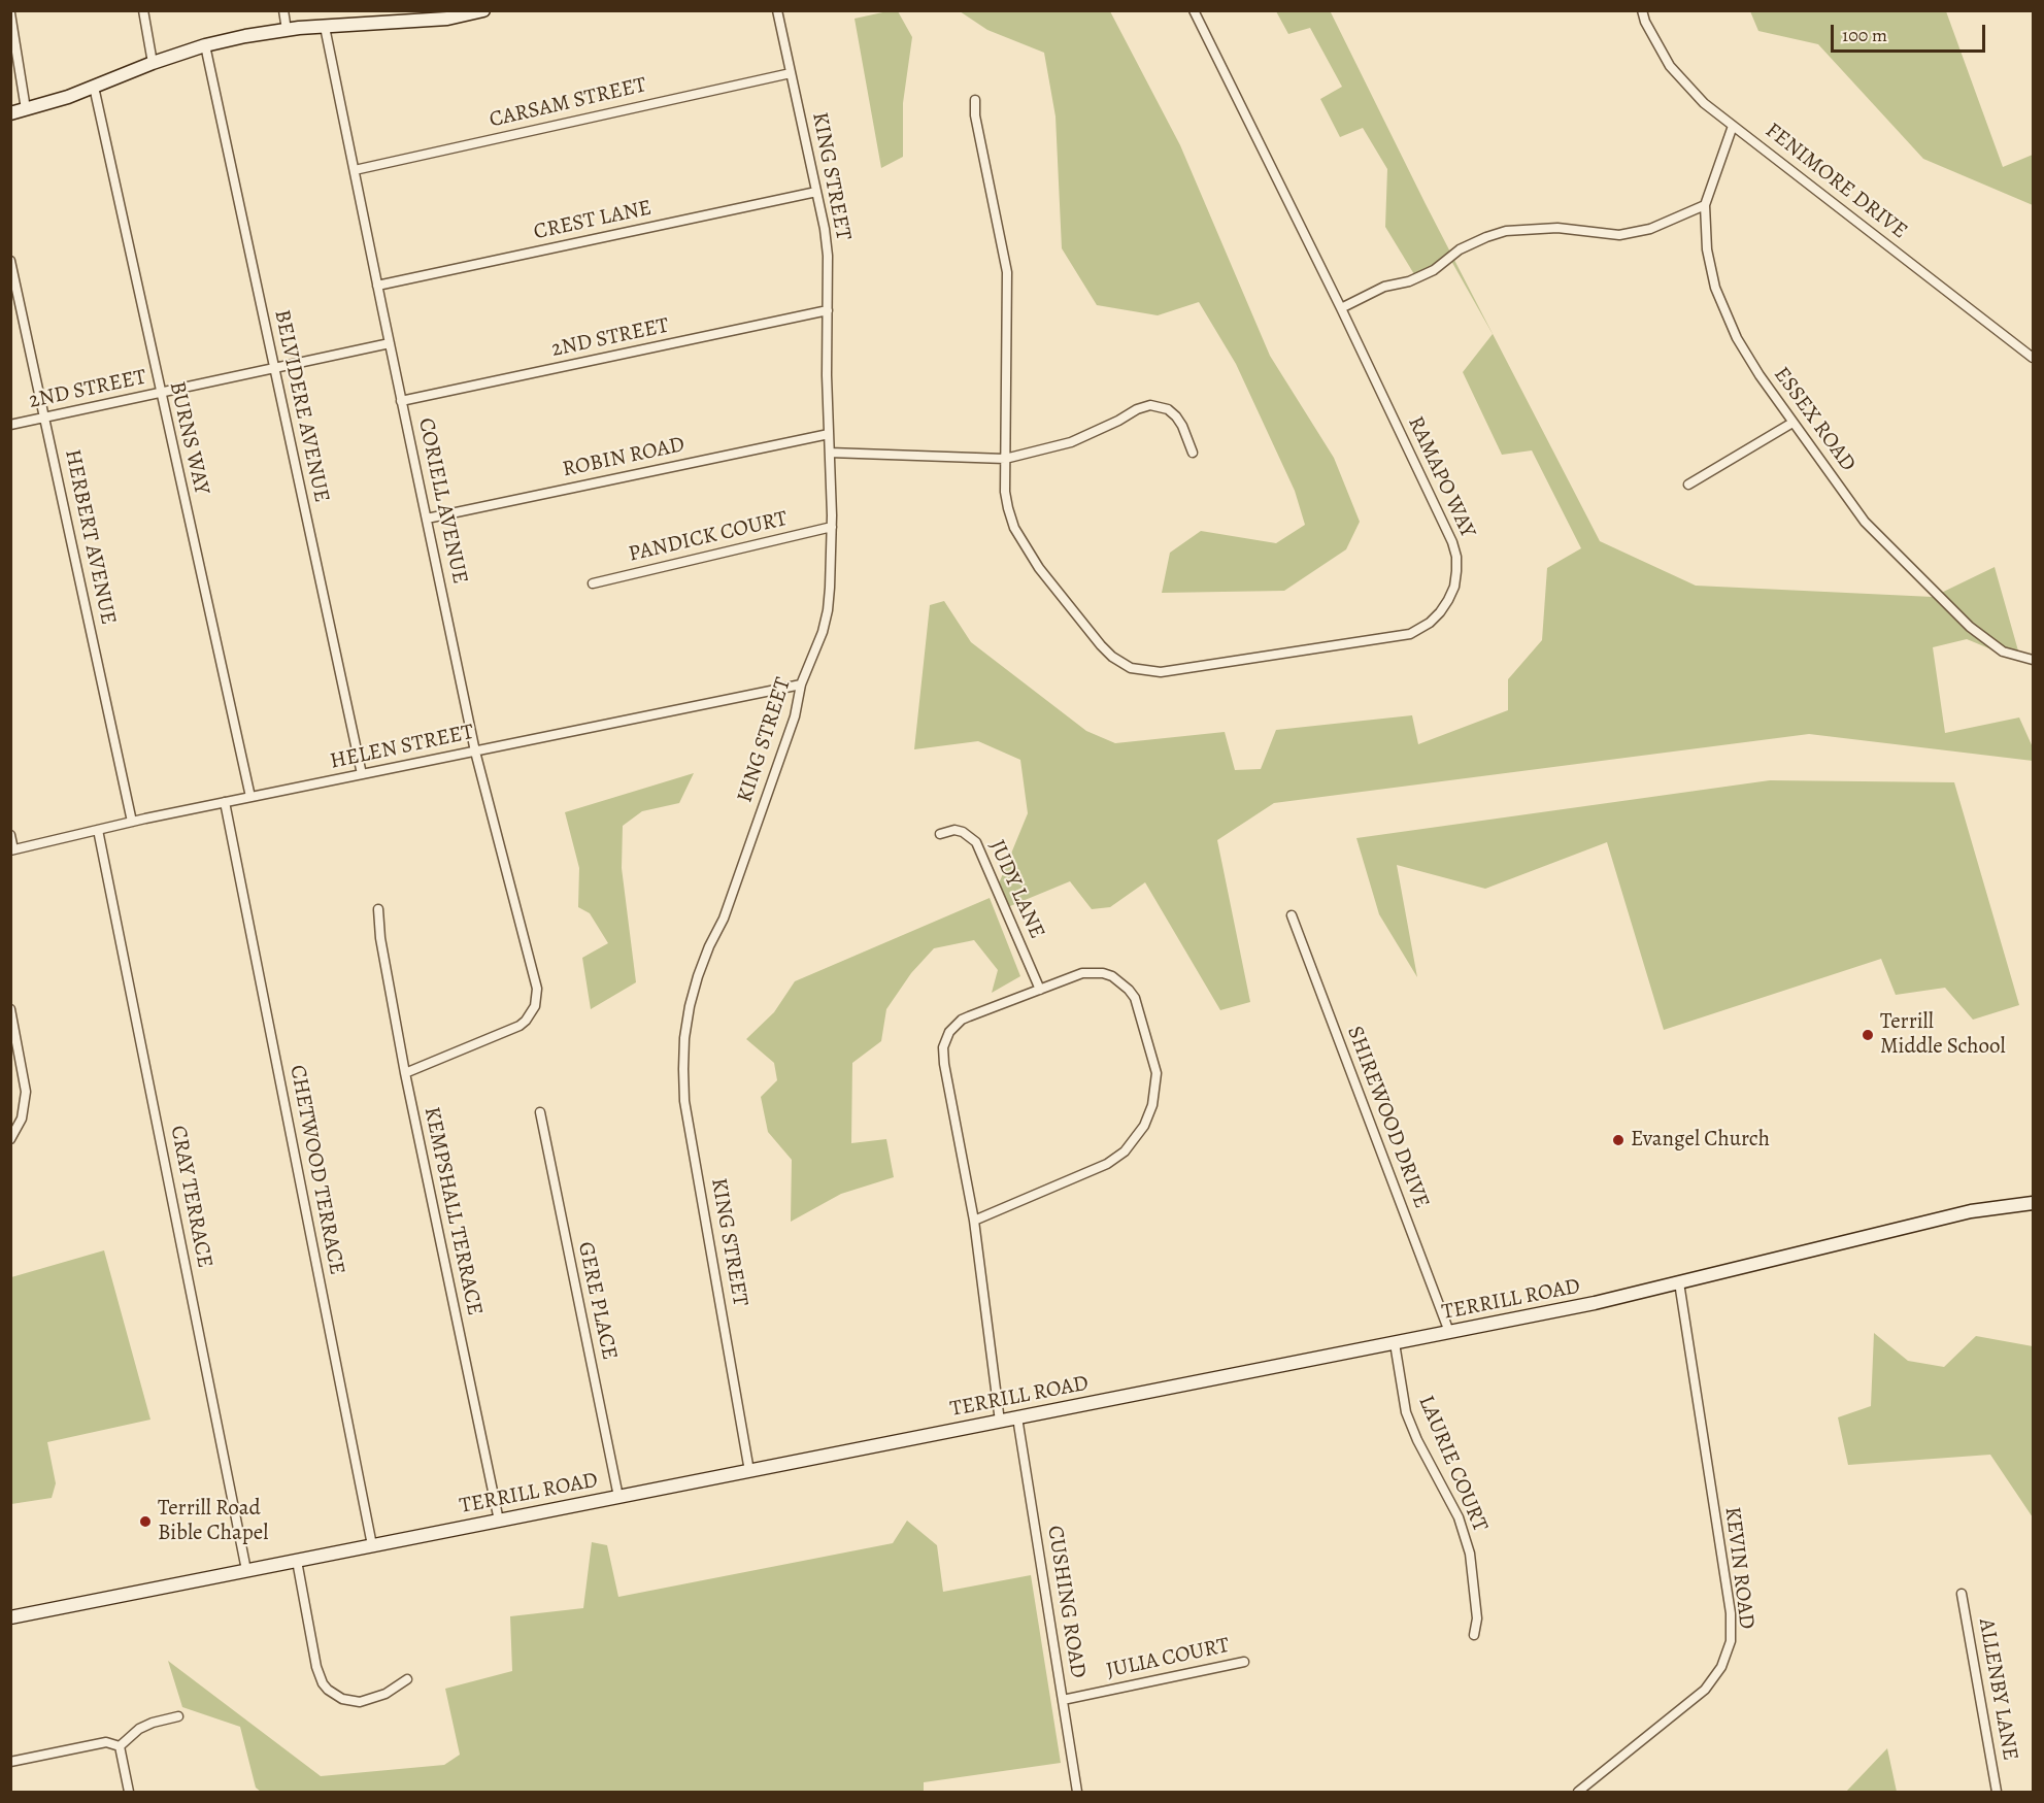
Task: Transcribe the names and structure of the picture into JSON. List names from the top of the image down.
{
  "streets": {
    "street": [
      "CARSAM STREET",
      "KING STREET",
      "FENIMORE DRIVE",
      "CREST LANE",
      "2ND STREET",
      "BELVIDERE AVENUE",
      "ESSEX ROAD",
      "BURNS WAY",
      "ROBIN ROAD",
      "RAMAPO WAY",
      "CORIELL AVENUE",
      "HERBERT AVENUE",
      "PANDICK COURT",
      "HELEN STREET",
      "JUDY LANE",
      "SHIREWOOD DRIVE",
      "CHETWOOD TERRACE",
      "CRAY TERRACE",
      "KEMPSHALL TERRACE",
      "TERRILL ROAD",
      "GERE PLACE",
      "LAURIE COURT",
      "KEVIN ROAD",
      "CUSHING ROAD",
      "JULIA COURT",
      "ALLENBY LANE"
    ]
  },
  "crossings": [
    ["CARSAM STREET", "KING STREET"],
    ["CARSAM STREET", "CORIELL AVENUE"],
    ["KING STREET", "CREST LANE"],
    ["KING STREET", "2ND STREET"],
    ["KING STREET", "ROBIN ROAD"],
    ["KING STREET", "PANDICK COURT"],
    ["KING STREET", "HELEN STREET"],
    ["KING STREET", "TERRILL ROAD"],
    ["FENIMORE DRIVE", "ESSEX ROAD"],
    ["CREST LANE", "CORIELL AVENUE"],
    ["2ND STREET", "BELVIDERE AVENUE"],
    ["2ND STREET", "BURNS WAY"],
    ["2ND STREET", "CORIELL AVENUE"],
    ["2ND STREET", "HERBERT AVENUE"],
    ["BELVIDERE AVENUE", "HELEN STREET"],
    ["BURNS WAY", "HELEN STREET"],
    ["ROBIN ROAD", "CORIELL AVENUE"],
    ["CORIELL AVENUE", "HELEN STREET"],
    ["CORIELL AVENUE", "KEMPSHALL TERRACE"],
    ["HERBERT AVENUE", "HELEN STREET"],
    ["HELEN STREET", "CHETWOOD TERRACE"],
    ["HELEN STREET", "CRAY TERRACE"],
    ["SHIREWOOD DRIVE", "TERRILL ROAD"],
    ["CHETWOOD TERRACE", "TERRILL ROAD"],
    ["CRAY TERRACE", "TERRILL ROAD"],
    ["KEMPSHALL TERRACE", "TERRILL ROAD"],
    ["TERRILL ROAD", "GERE PLACE"],
    ["TERRILL ROAD", "LAURIE COURT"],
    ["TERRILL ROAD", "KEVIN ROAD"],
    ["TERRILL ROAD", "CUSHING ROAD"],
    ["CUSHING ROAD", "JULIA COURT"]
  ],
  "places": ["Terrill Middle School", "Evangel Church", "Terrill Road Bible Chapel"],
  "scale_bar": "100 m"
}
